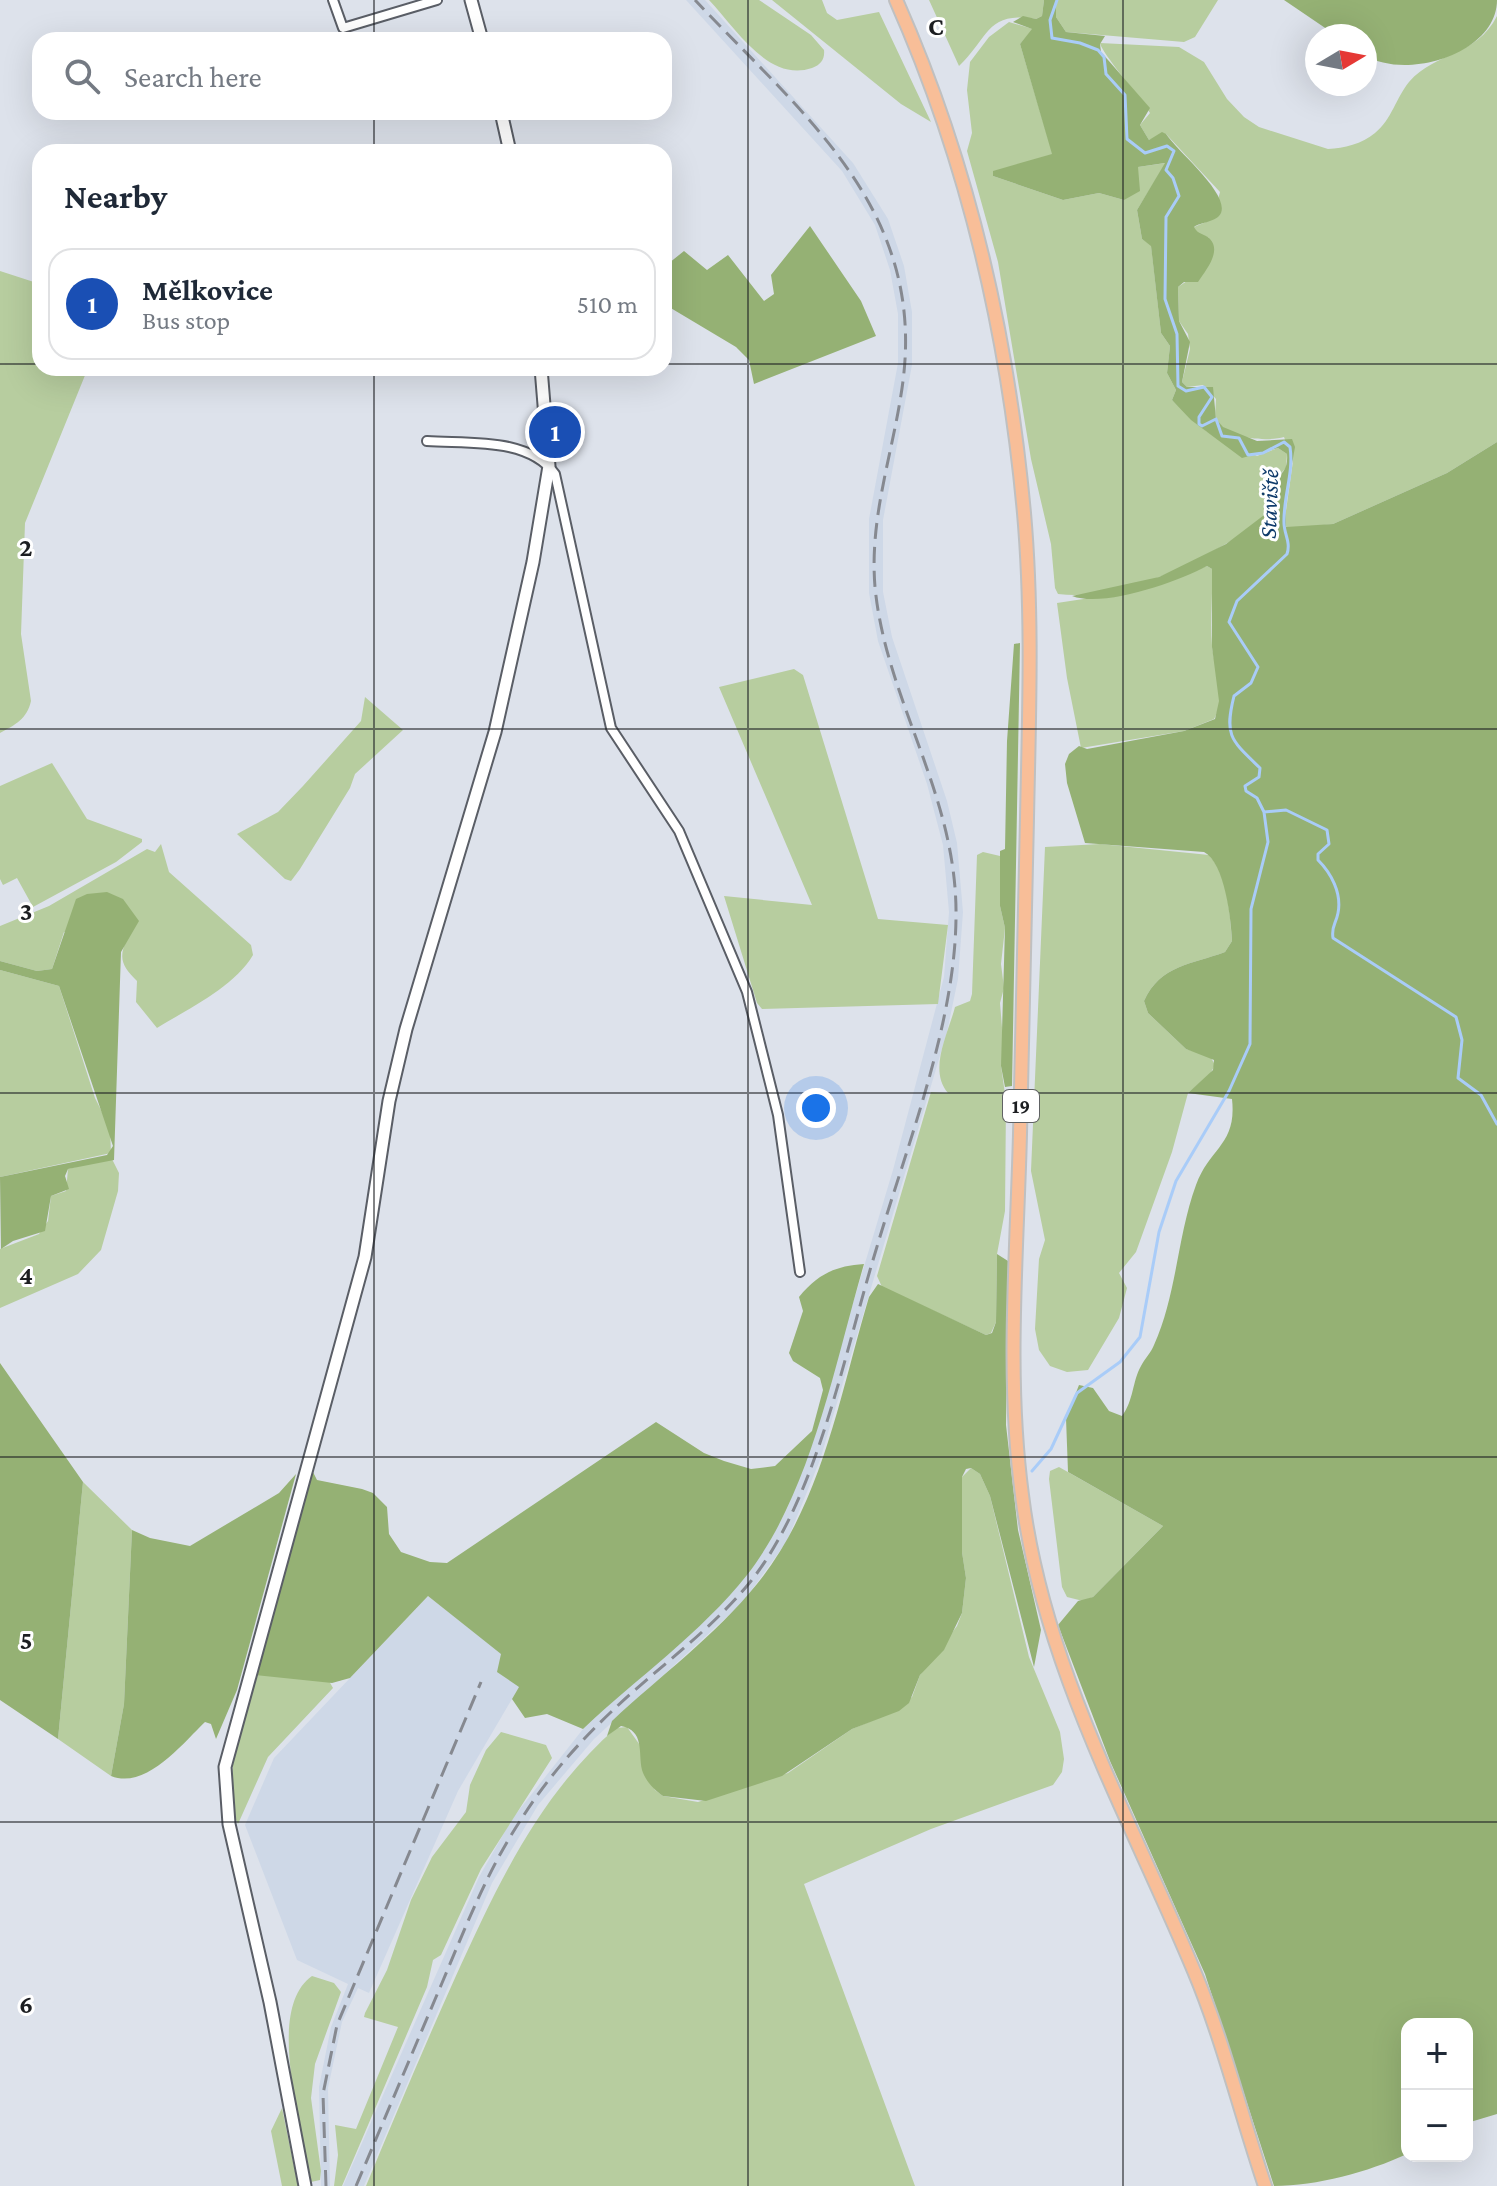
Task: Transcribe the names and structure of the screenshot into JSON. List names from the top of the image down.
{
  "streets": {
    "main road": ["19"]
  },
  "water": ["Staviště"],
  "north": "right",
  "page": {
    "search": "Search here",
    "heading": "Nearby",
    "list": [
      {
        "mark": "1",
        "name": "Mělkovice",
        "note": "Bus stop",
        "value": "510 m"
      }
    ],
    "pins": "1",
    "map_buttons": ["+", "−"]
  },
  "grid": {
    "columns": ["C"],
    "rows": [
      "2",
      "3",
      "4",
      "5",
      "6"
    ]
  }
}
